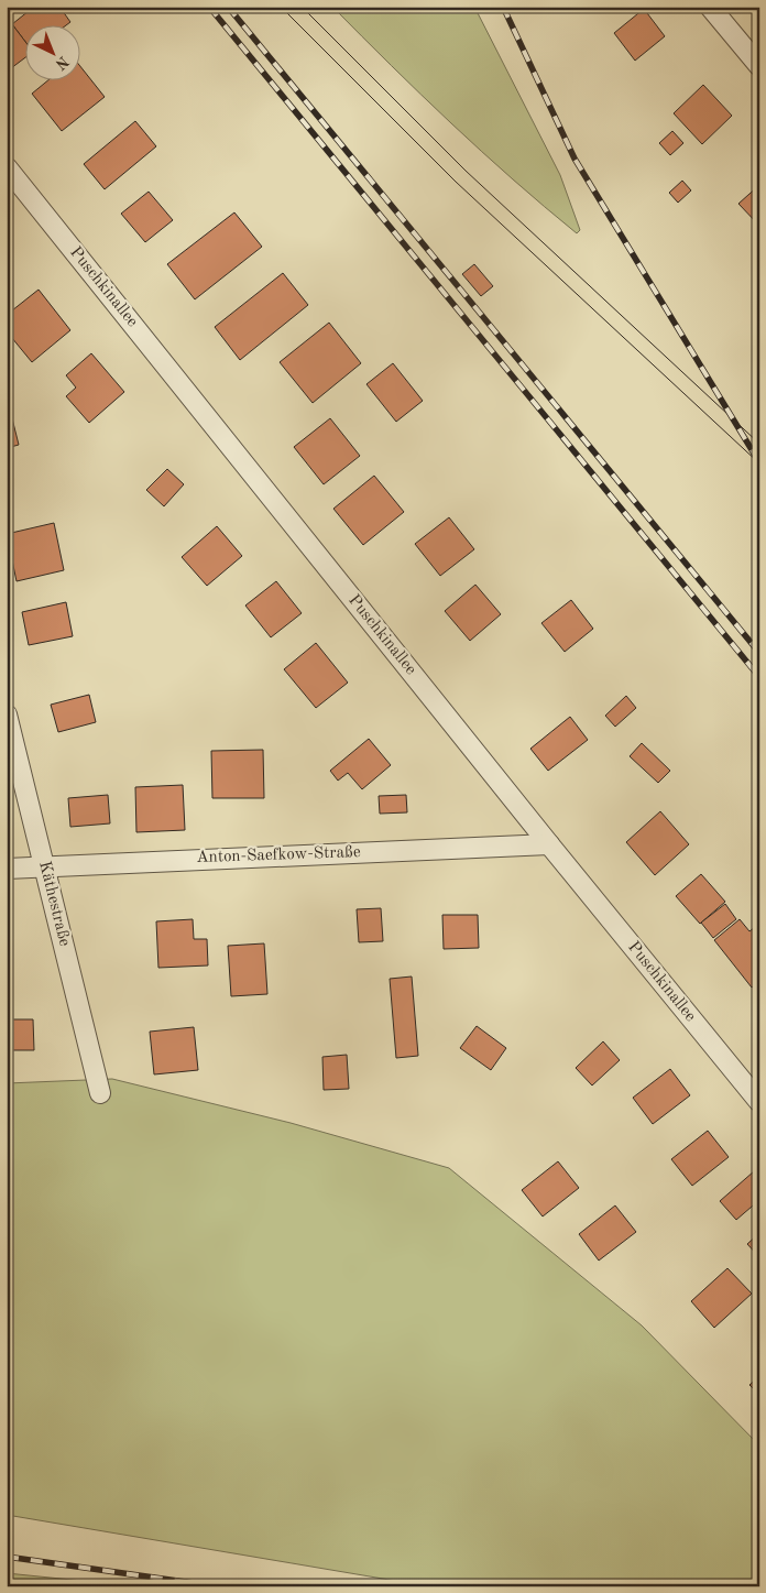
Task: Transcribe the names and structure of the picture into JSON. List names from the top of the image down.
{
  "streets": {
    "street": ["Puschkinallee", "Anton-Saefkow-Straße", "Käthestraße"]
  },
  "crossings": [
    ["Puschkinallee", "Anton-Saefkow-Straße"],
    ["Anton-Saefkow-Straße", "Käthestraße"]
  ],
  "north": "bottom right"
}
